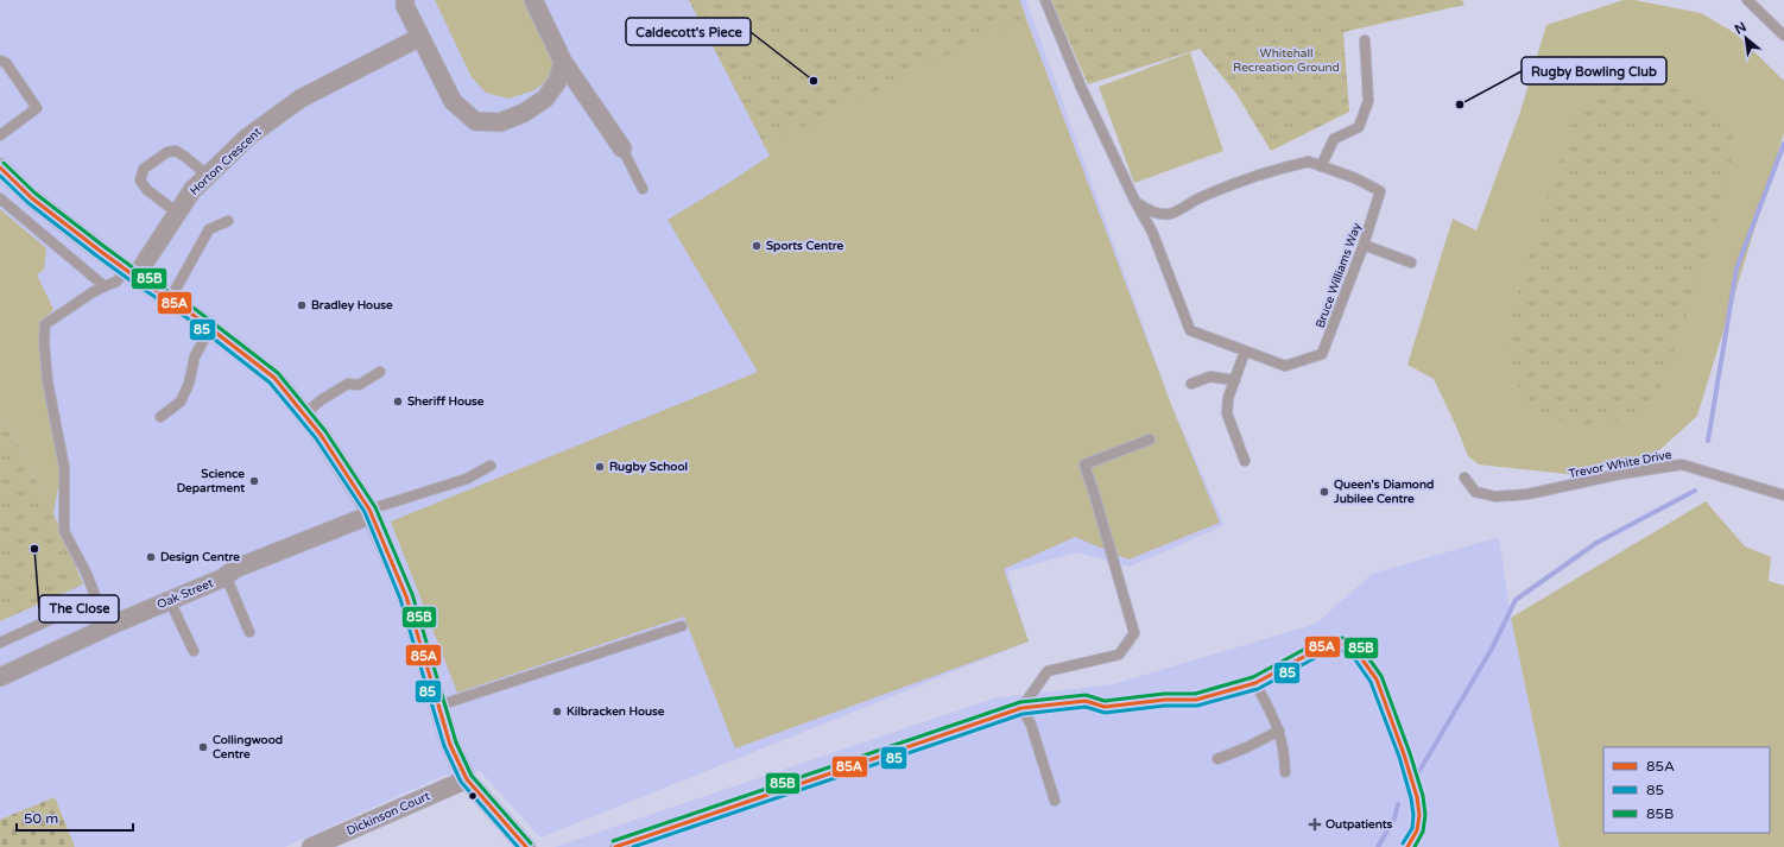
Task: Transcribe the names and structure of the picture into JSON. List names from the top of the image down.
{
  "streets": {
    "street": ["Horton Crescent", "Oak Street", "Dickinson Court"],
    "lane": ["Bruce Williams Way", "Trevor White Drive"]
  },
  "parks": ["Whitehall Recreation Ground"],
  "places": {
    "other": [
      "Caldecott's Piece",
      "Rugby Bowling Club",
      "Sports Centre",
      "Bradley House",
      "Sheriff House",
      "Rugby School",
      "Science Department",
      "Queen's Diamond Jubilee Centre",
      "The Close",
      "Design Centre",
      "Kilbracken House",
      "Collingwood Centre"
    ],
    "health": ["Outpatients"]
  },
  "lines": ["transit line 85B", "transit line 85A", "transit line 85"],
  "legend": ["85A", "85", "85B"],
  "scale_bar": "50 m",
  "north": "top left"
}
